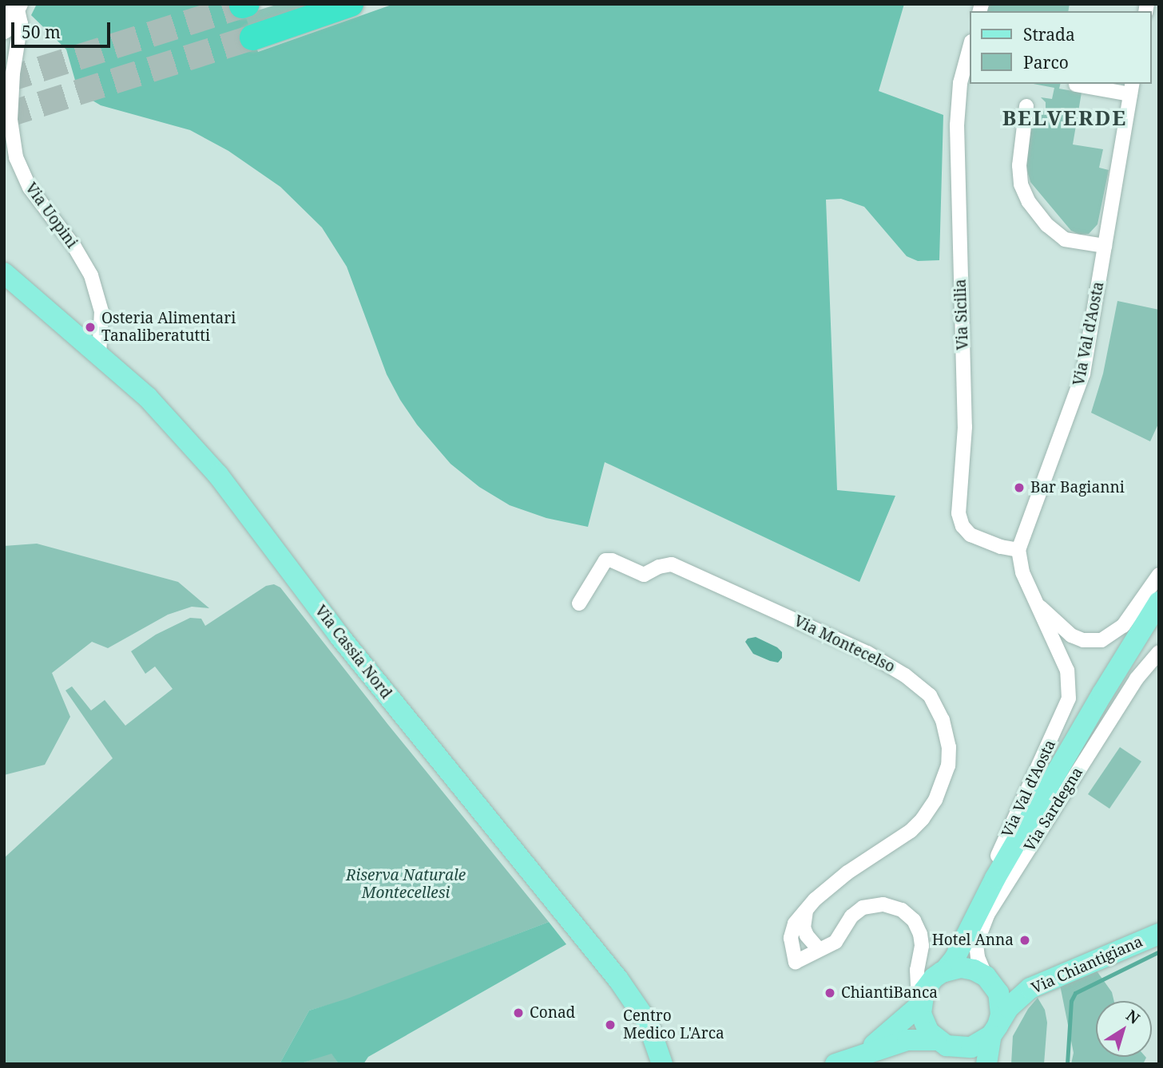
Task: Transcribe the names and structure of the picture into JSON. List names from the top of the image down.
{
  "streets": {
    "main road": ["Via Cassia Nord", "Via Chiantigiana"],
    "street": [
      "Via Uopini",
      "Via Sicilia",
      "Via Val d'Aosta",
      "Via Montecelso",
      "Via Sardegna"
    ]
  },
  "crossings": [
    ["Via Uopini", "Via Cassia Nord"],
    ["Via Sicilia", "Via Val d'Aosta"],
    ["Via Sardegna", "Via Chiantigiana"]
  ],
  "districts": ["BELVERDE"],
  "parks": ["Riserva Naturale Montecellesi"],
  "places": [
    "Osteria Alimentari Tanaliberatutti",
    "Bar Bagianni",
    "Hotel Anna",
    "ChiantiBanca",
    "Conad",
    "Centro Medico L'Arca"
  ],
  "legend": ["Strada", "Parco"],
  "scale_bar": "50 m",
  "north": "top right"
}
